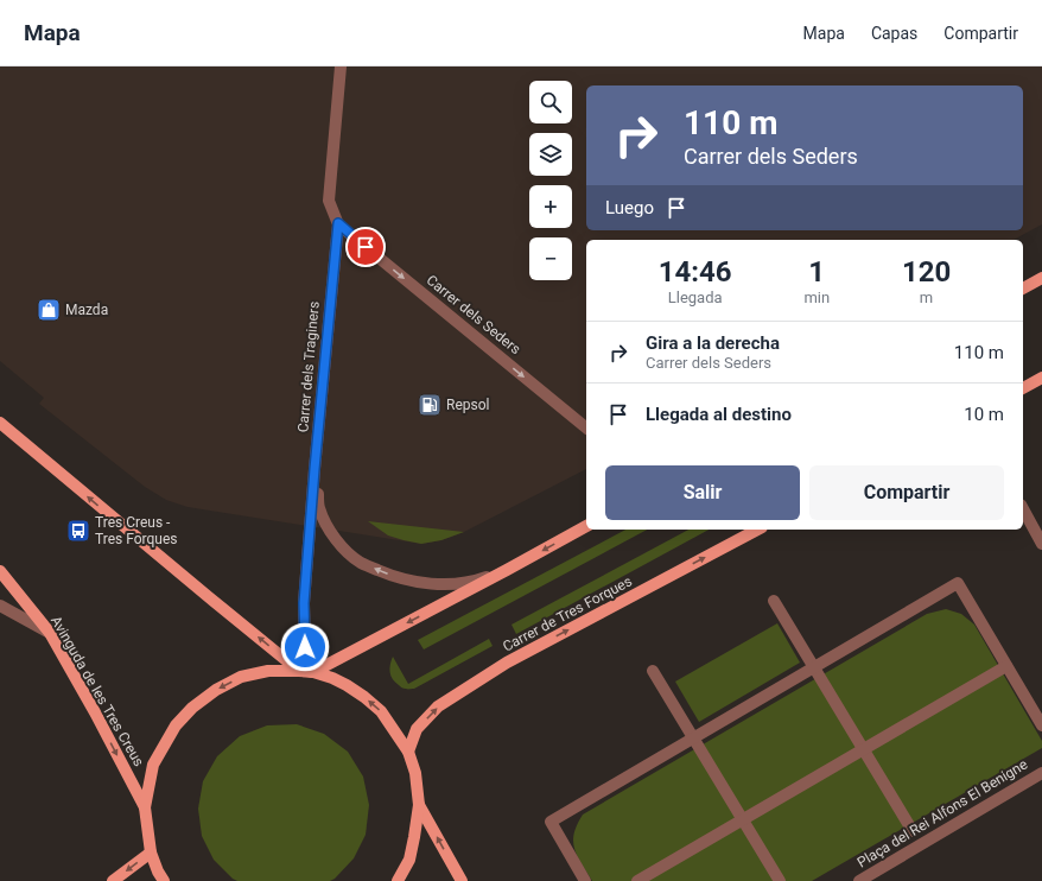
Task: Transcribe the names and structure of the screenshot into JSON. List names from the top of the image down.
{
  "streets": {
    "main road": ["Carrer de Tres Forques", "Avinguda de les Tres Creus"],
    "street": ["Carrer dels Seders", "Carrer dels Traginers", "Plaça del Rei Alfons El Benigne"]
  },
  "crossings": [
    ["Carrer dels Seders", "Carrer dels Traginers"]
  ],
  "one_way": ["Carrer dels Seders", "Avinguda de les Tres Creus"],
  "places": {
    "shop": ["Mazda"],
    "fuel station": ["Repsol"],
    "bus stop": ["Tres Creus - Tres Forques"]
  },
  "page": {
    "header": "Mapa",
    "nav": ["Mapa", "Capas", "Compartir"],
    "map_buttons": ["+", "−"],
    "turn": ["110 m", "Carrer dels Seders"],
    "then": "Luego",
    "eta": [
      "14:46",
      "Llegada",
      "1",
      "min",
      "120",
      "m"
    ],
    "list": [
      {
        "name": "Gira a la derecha",
        "note": "Carrer dels Seders",
        "value": "110 m"
      },
      {
        "name": "Llegada al destino",
        "value": "10 m"
      }
    ],
    "buttons": ["Salir", "Compartir"]
  }
}
